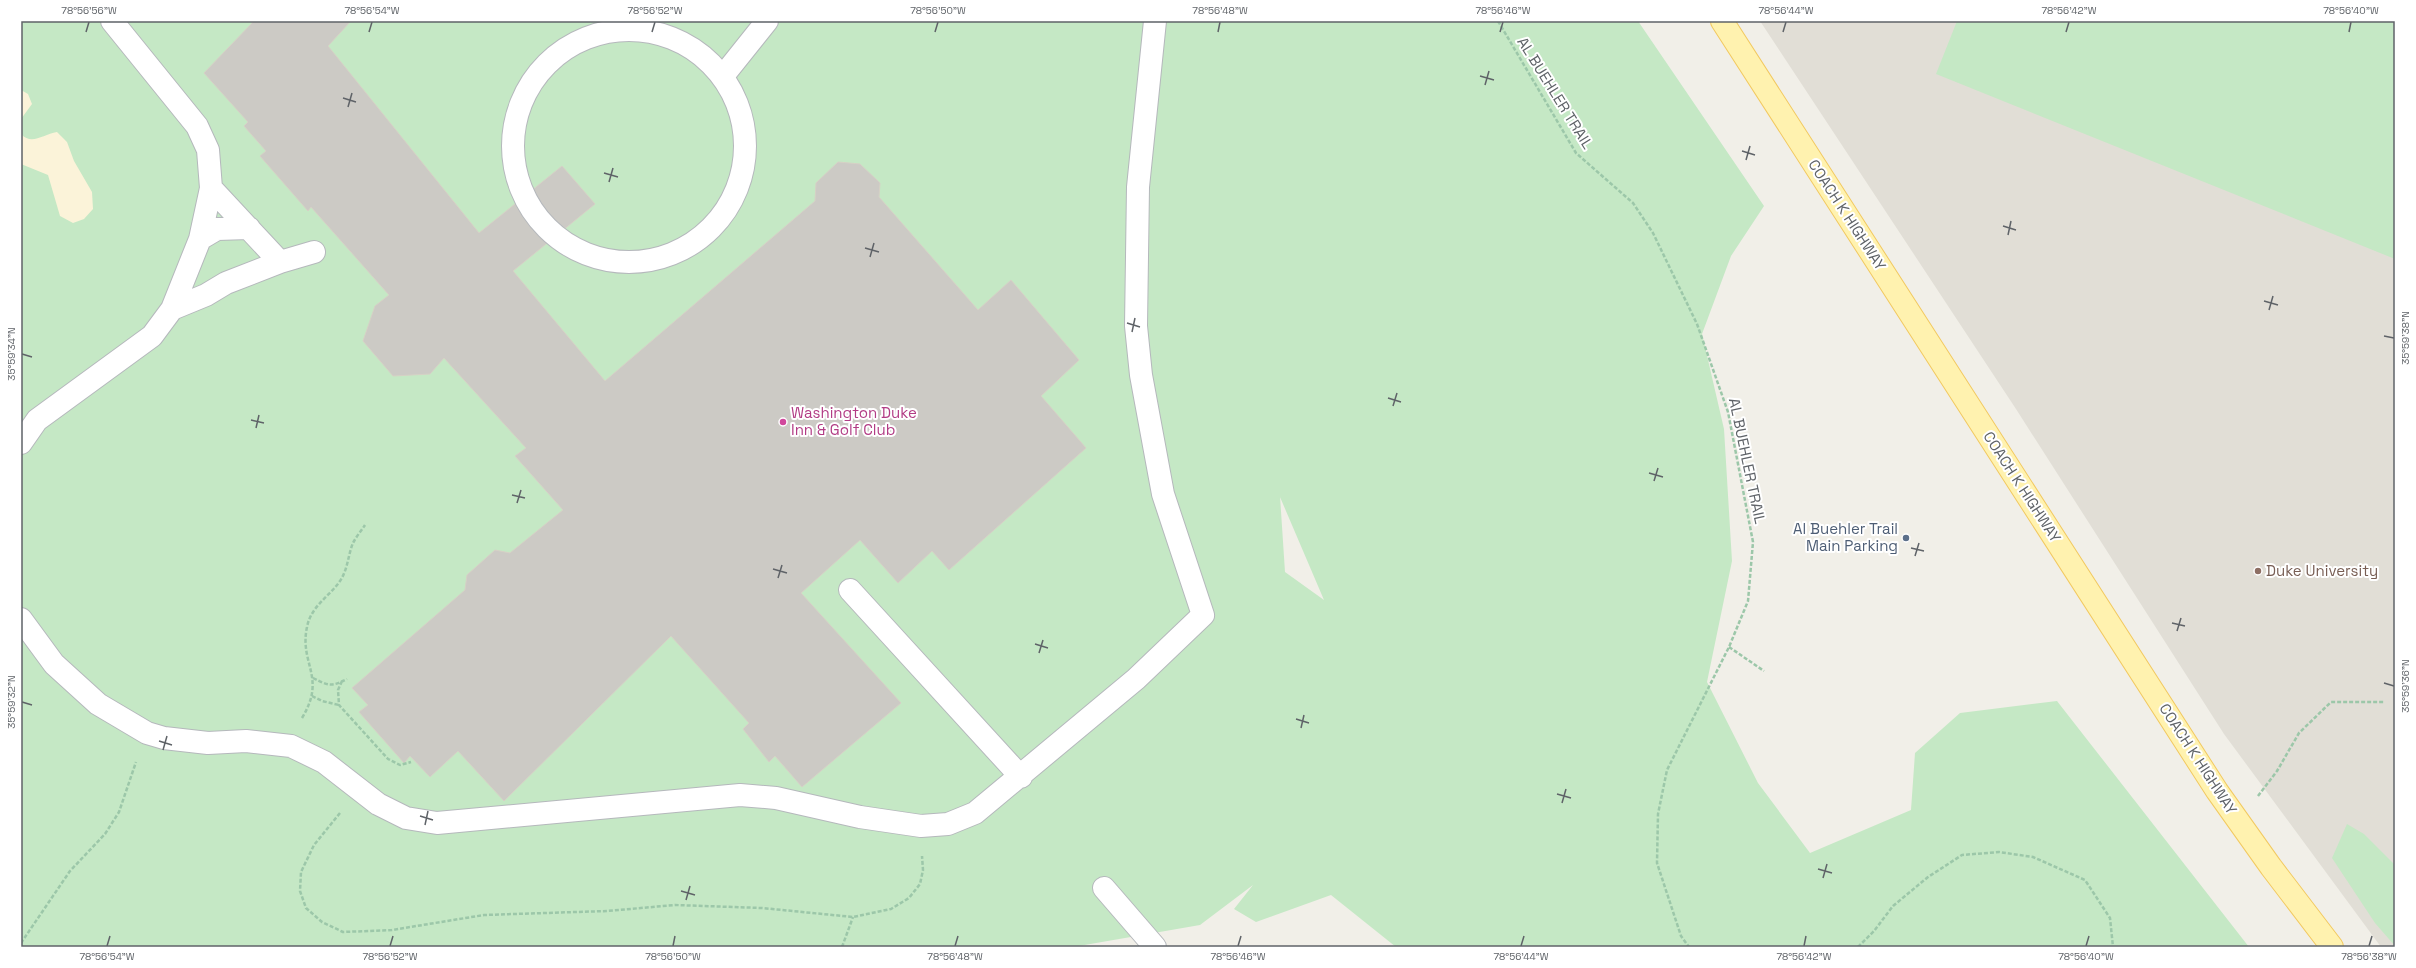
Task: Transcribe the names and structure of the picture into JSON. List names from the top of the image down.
{
  "streets": {
    "main road": ["COACH K HIGHWAY"],
    "path": ["AL BUEHLER TRAIL"]
  },
  "places": ["Washington Duke Inn & Golf Club", "Al Buehler Trail Main Parking", "Duke University"],
  "coordinates": [
    "78°56'56\"W",
    "78°56'54\"W",
    "78°56'52\"W",
    "78°56'50\"W",
    "78°56'48\"W",
    "78°56'46\"W",
    "78°56'44\"W",
    "78°56'42\"W",
    "78°56'40\"W",
    "35°59'38\"N",
    "35°59'34\"N",
    "35°59'36\"N",
    "35°59'32\"N",
    "78°56'38\"W"
  ]
}
